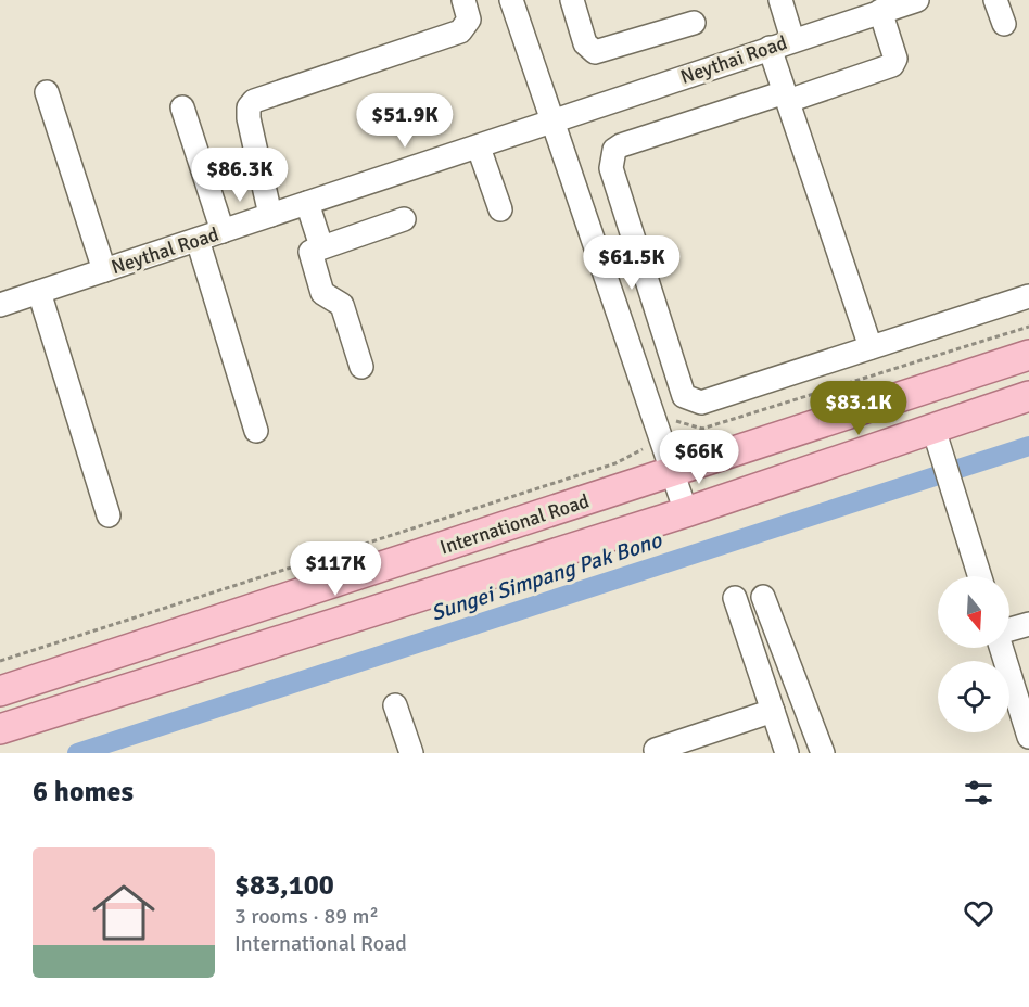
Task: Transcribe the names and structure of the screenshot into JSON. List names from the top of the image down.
{
  "streets": {
    "main road": ["International Road"],
    "street": ["Neythai Road", "Neythal Road"]
  },
  "crossings": [
    ["Neythai Road", "Neythal Road"]
  ],
  "water": ["Sungei Simpang Pak Bono"],
  "north": "bottom",
  "page": {
    "price": [
      "$51.9K",
      "$86.3K",
      "$61.5K",
      "$83.1K",
      "$66K",
      "$117K"
    ],
    "heading": "6 homes",
    "list": [
      {
        "name": "$83,100",
        "note": "3 rooms · 89 m² · International Road"
      }
    ]
  }
}
